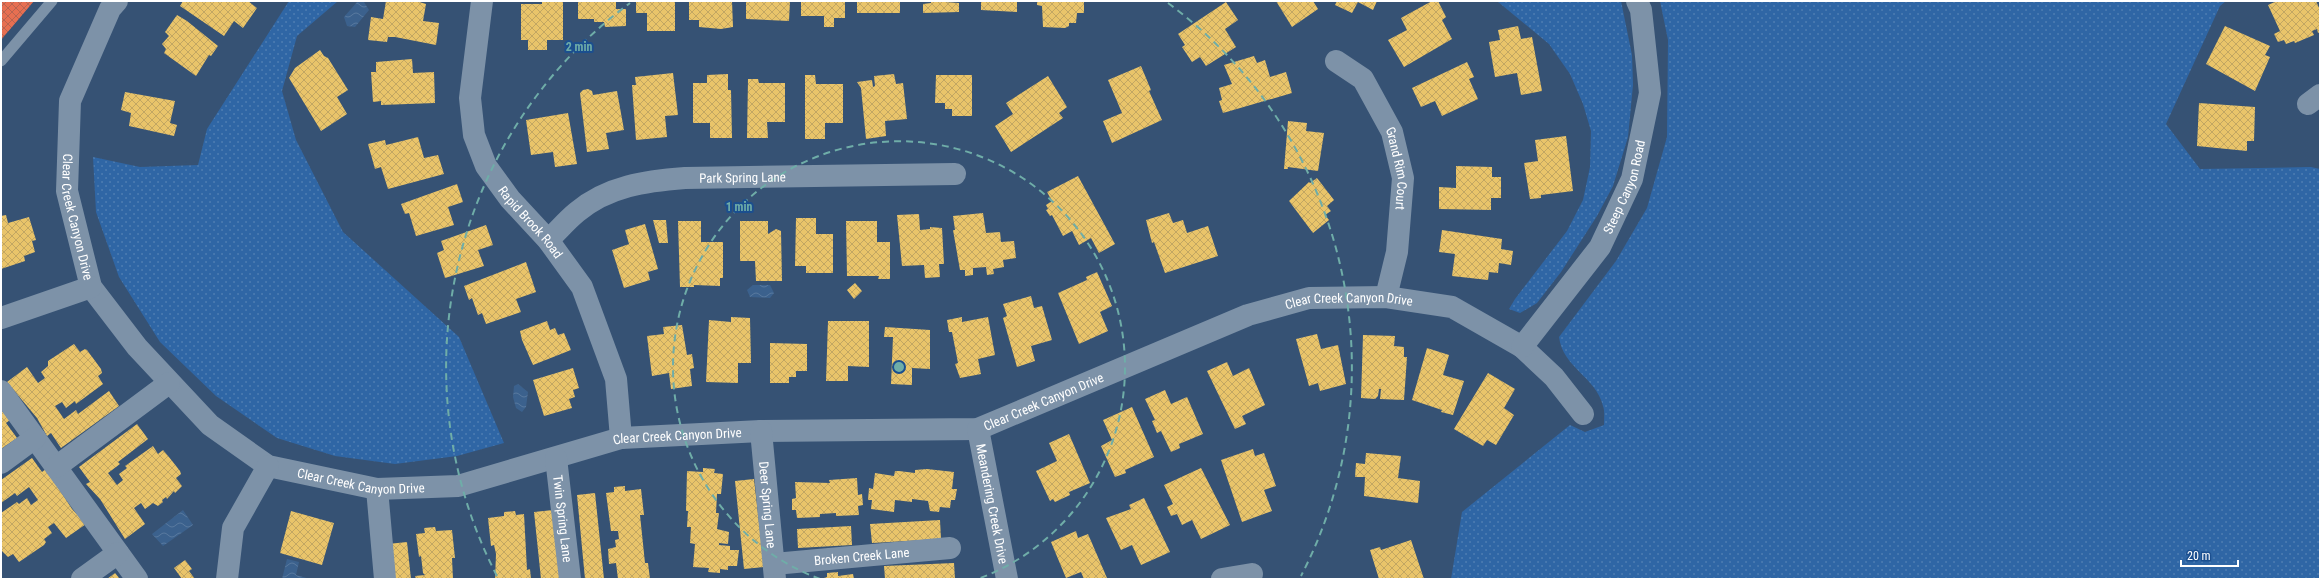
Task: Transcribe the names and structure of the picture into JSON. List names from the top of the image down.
{
  "streets": {
    "street": [
      "Grand Rim Court",
      "Park Spring Lane",
      "Steep Canyon Road",
      "Clear Creek Canyon Drive",
      "Rapid Brook Road",
      "Meandering Creek Drive",
      "Deer Spring Lane",
      "Twin Spring Lane",
      "Broken Creek Lane"
    ]
  },
  "crossings": [
    ["Grand Rim Court", "Clear Creek Canyon Drive"],
    ["Park Spring Lane", "Rapid Brook Road"],
    ["Steep Canyon Road", "Clear Creek Canyon Drive"],
    ["Clear Creek Canyon Drive", "Rapid Brook Road"],
    ["Clear Creek Canyon Drive", "Meandering Creek Drive"],
    ["Clear Creek Canyon Drive", "Deer Spring Lane"],
    ["Clear Creek Canyon Drive", "Twin Spring Lane"],
    ["Deer Spring Lane", "Broken Creek Lane"]
  ],
  "scale_bar": "20 m",
  "rings": ["2 min", "1 min"]
}
